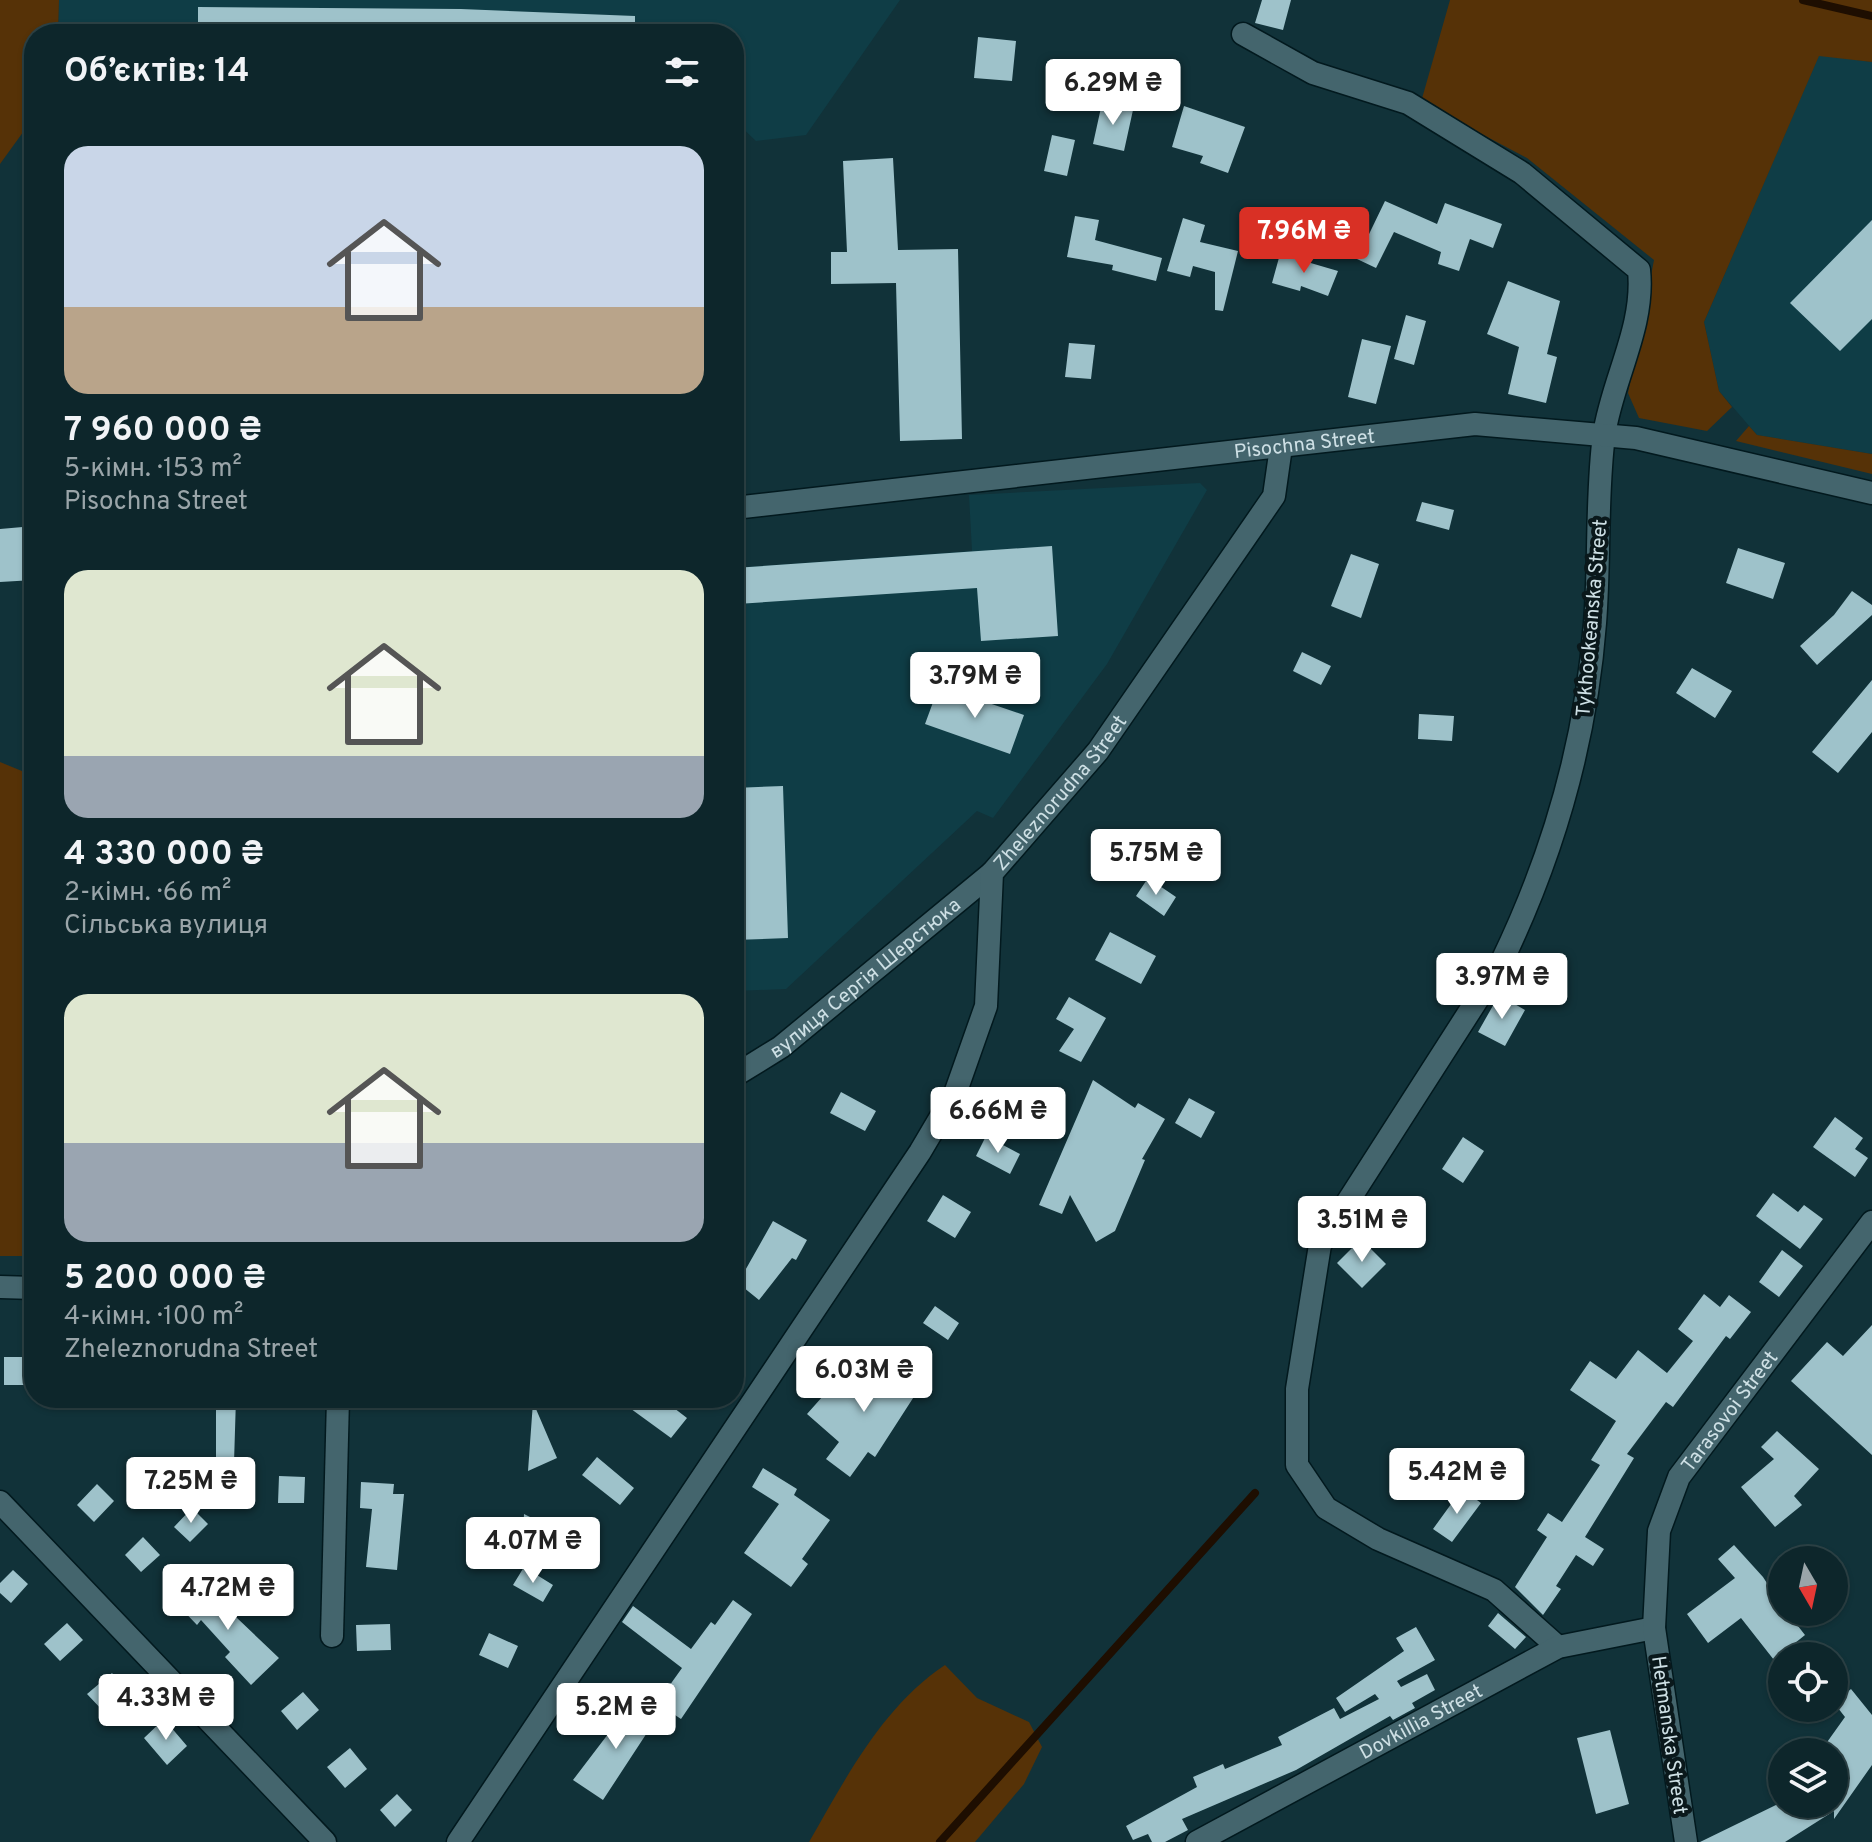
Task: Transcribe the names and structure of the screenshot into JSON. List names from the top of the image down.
{
  "streets": {
    "street": [
      "Pisochna Street",
      "Tykhookeanska Street",
      "Zheleznorudna Street",
      "вулиця Сергія Шерстюка",
      "Tarasovoi Street",
      "Dovkillia Street",
      "Hetmanska Street"
    ]
  },
  "crossings": [
    ["Pisochna Street", "Tykhookeanska Street"],
    ["Pisochna Street", "Zheleznorudna Street"],
    ["Tykhookeanska Street", "Dovkillia Street"],
    ["Zheleznorudna Street", "вулиця Сергія Шерстюка"],
    ["Tarasovoi Street", "Dovkillia Street"],
    ["Tarasovoi Street", "Hetmanska Street"],
    ["Dovkillia Street", "Hetmanska Street"]
  ],
  "north": "bottom",
  "page": {
    "heading": "Об’єктів: 14",
    "price": [
      "6.29M ₴",
      "7.96M ₴",
      "3.79M ₴",
      "5.75M ₴",
      "3.97M ₴",
      "6.66M ₴",
      "3.51M ₴",
      "6.03M ₴",
      "5.42M ₴",
      "7.25M ₴",
      "4.07M ₴",
      "4.72M ₴",
      "4.33M ₴",
      "5.2M ₴"
    ],
    "list": [
      {
        "name": "7 960 000 ₴",
        "note": "5-кімн. · 153 m² · Pisochna Street"
      },
      {
        "name": "4 330 000 ₴",
        "note": "2-кімн. · 66 m² · Сільська вулиця"
      },
      {
        "name": "5 200 000 ₴",
        "note": "4-кімн. · 100 m² · Zheleznorudna Street"
      }
    ]
  }
}
